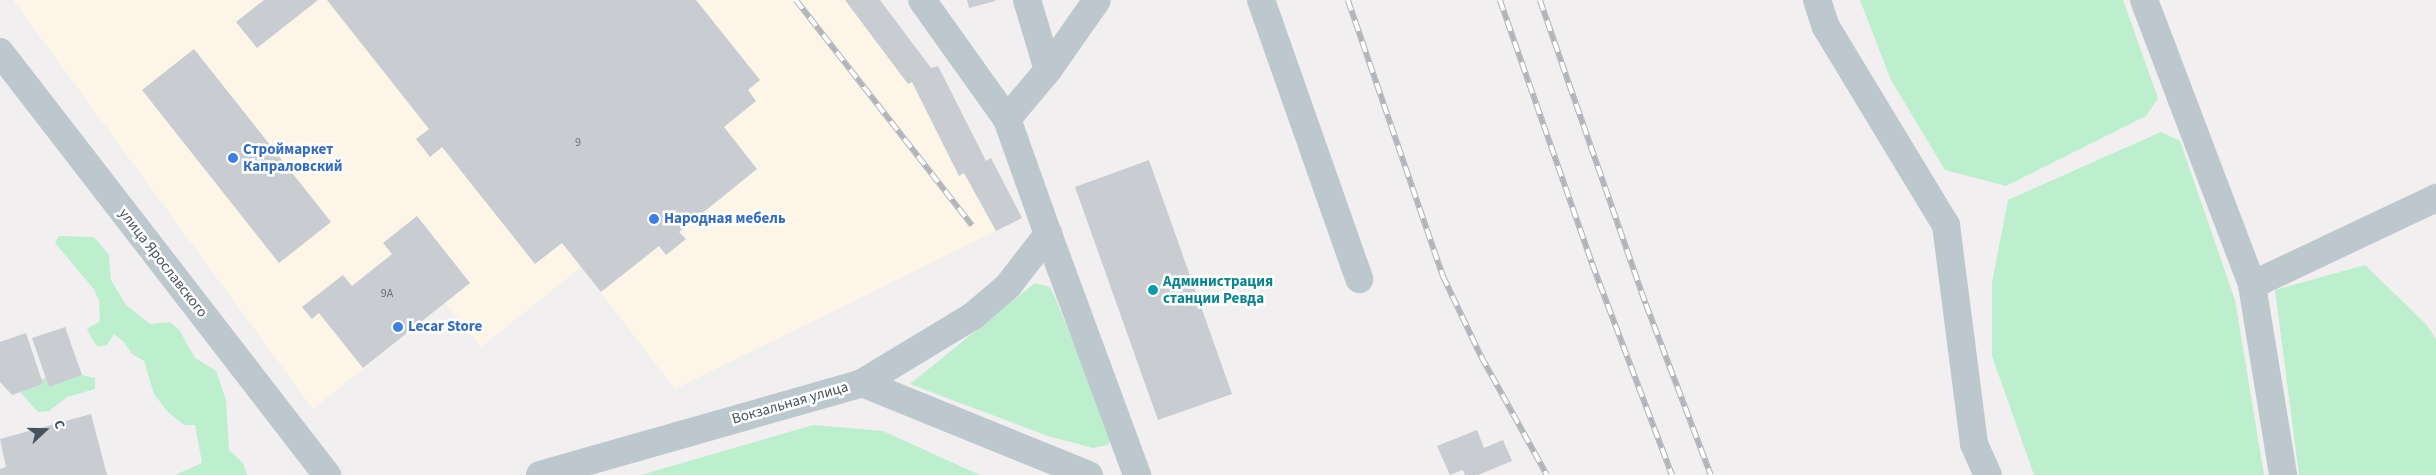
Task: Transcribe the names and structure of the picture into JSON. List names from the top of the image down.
{
  "streets": {
    "street": ["улица Ярославского", "Вокзальная улица"]
  },
  "places": [
    "Строймаркет Капраловский",
    "Народная мебель",
    "Администрация станции Ревда",
    "Lecar Store"
  ],
  "house_numbers": ["9", "9А"],
  "north": "right"
}
